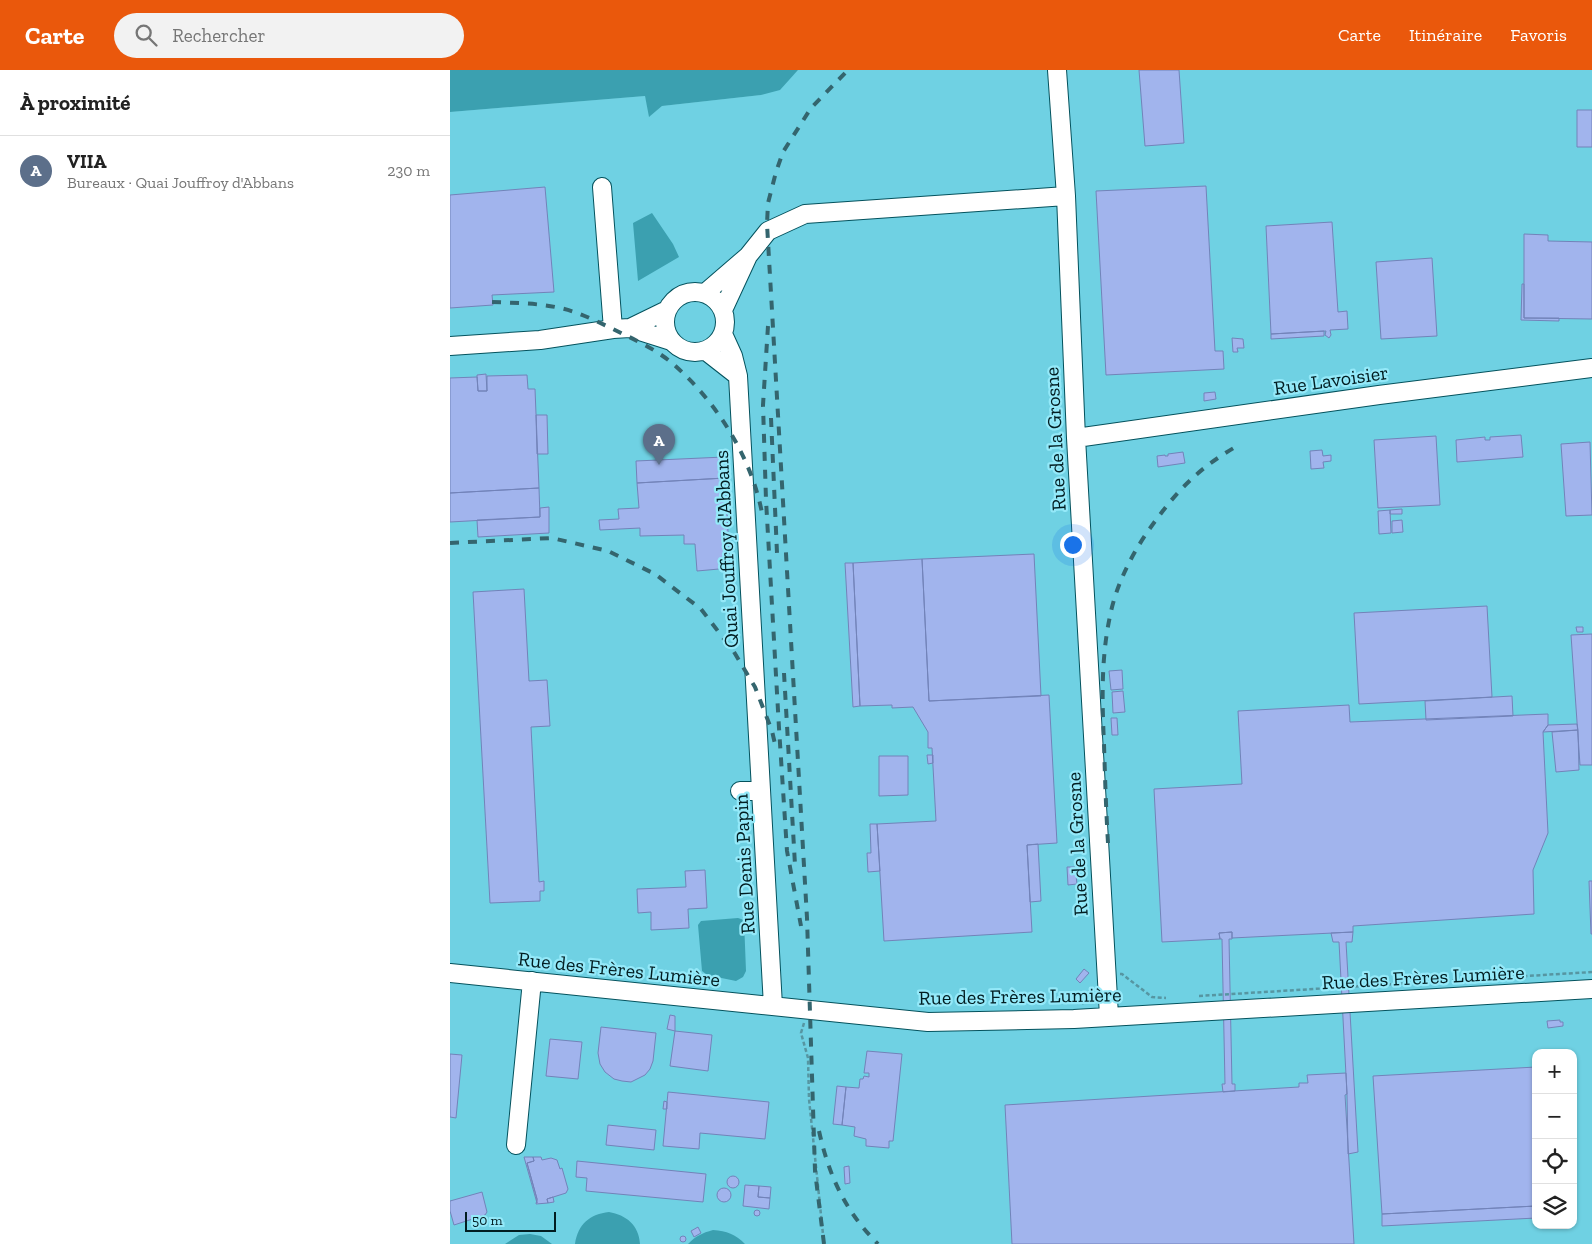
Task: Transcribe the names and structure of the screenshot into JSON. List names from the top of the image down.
{
  "streets": {
    "street": [
      "Rue Lavoisier",
      "Rue de la Grosne",
      "Quai Jouffroy d'Abbans",
      "Rue Denis Papin",
      "Rue des Frères Lumière"
    ]
  },
  "crossings": [
    ["Rue Lavoisier", "Rue de la Grosne"],
    ["Rue de la Grosne", "Rue des Frères Lumière"],
    ["Quai Jouffroy d'Abbans", "Rue Denis Papin"],
    ["Rue Denis Papin", "Rue des Frères Lumière"]
  ],
  "scale_bar": "50 m",
  "page": {
    "header": "Carte",
    "search": "Rechercher",
    "nav": ["Carte", "Itinéraire", "Favoris"],
    "heading": "À proximité",
    "list": [
      {
        "mark": "A",
        "name": "VIIA",
        "note": "Bureaux · Quai Jouffroy d'Abbans",
        "value": "230 m"
      }
    ],
    "pins": "A",
    "map_buttons": ["+", "−"],
    "scale": "50 m"
  }
}
